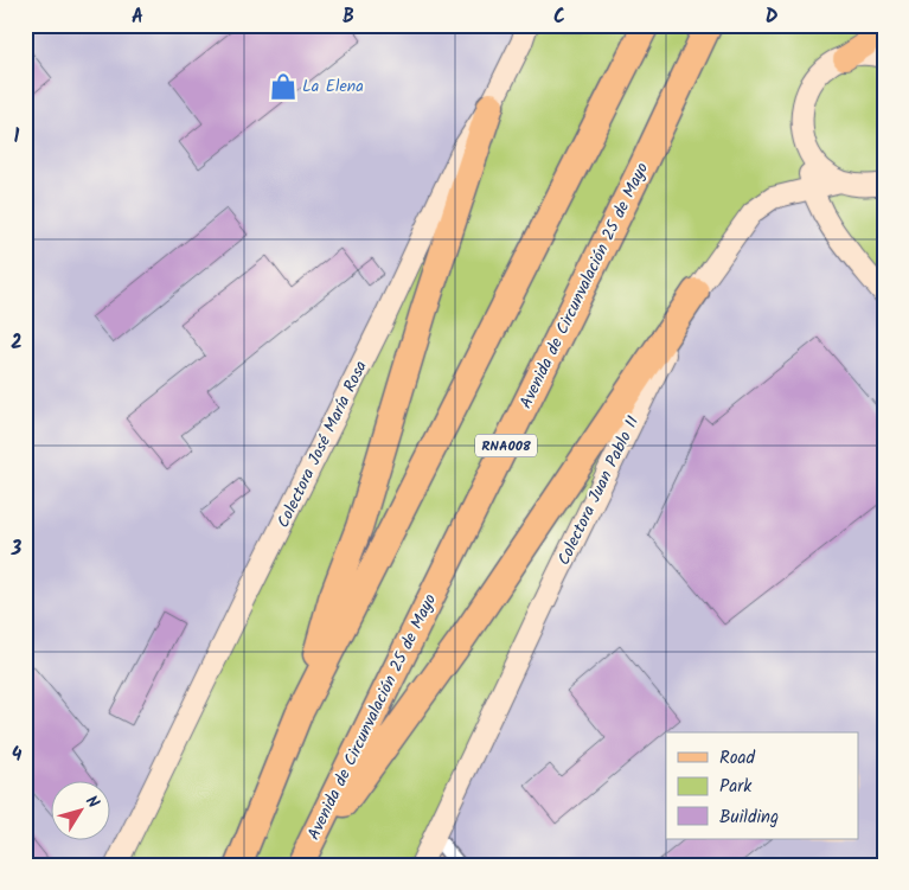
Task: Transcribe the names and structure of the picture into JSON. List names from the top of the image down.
{
  "streets": {
    "highway": ["Avenida de Circunvalación 25 de Mayo", "RNA008"],
    "main road": ["Colectora José María Rosa", "Colectora Juan Pablo II"]
  },
  "crossings": [
    ["Avenida de Circunvalación 25 de Mayo", "RNA008"],
    ["RNA008", "Colectora Juan Pablo II"]
  ],
  "places": {
    "shop": ["La Elena"]
  },
  "legend": ["Road", "Park", "Building"],
  "north": "top right",
  "grid": {
    "columns": [
      "A",
      "B",
      "C",
      "D"
    ],
    "rows": [
      "1",
      "2",
      "3",
      "4"
    ]
  }
}
